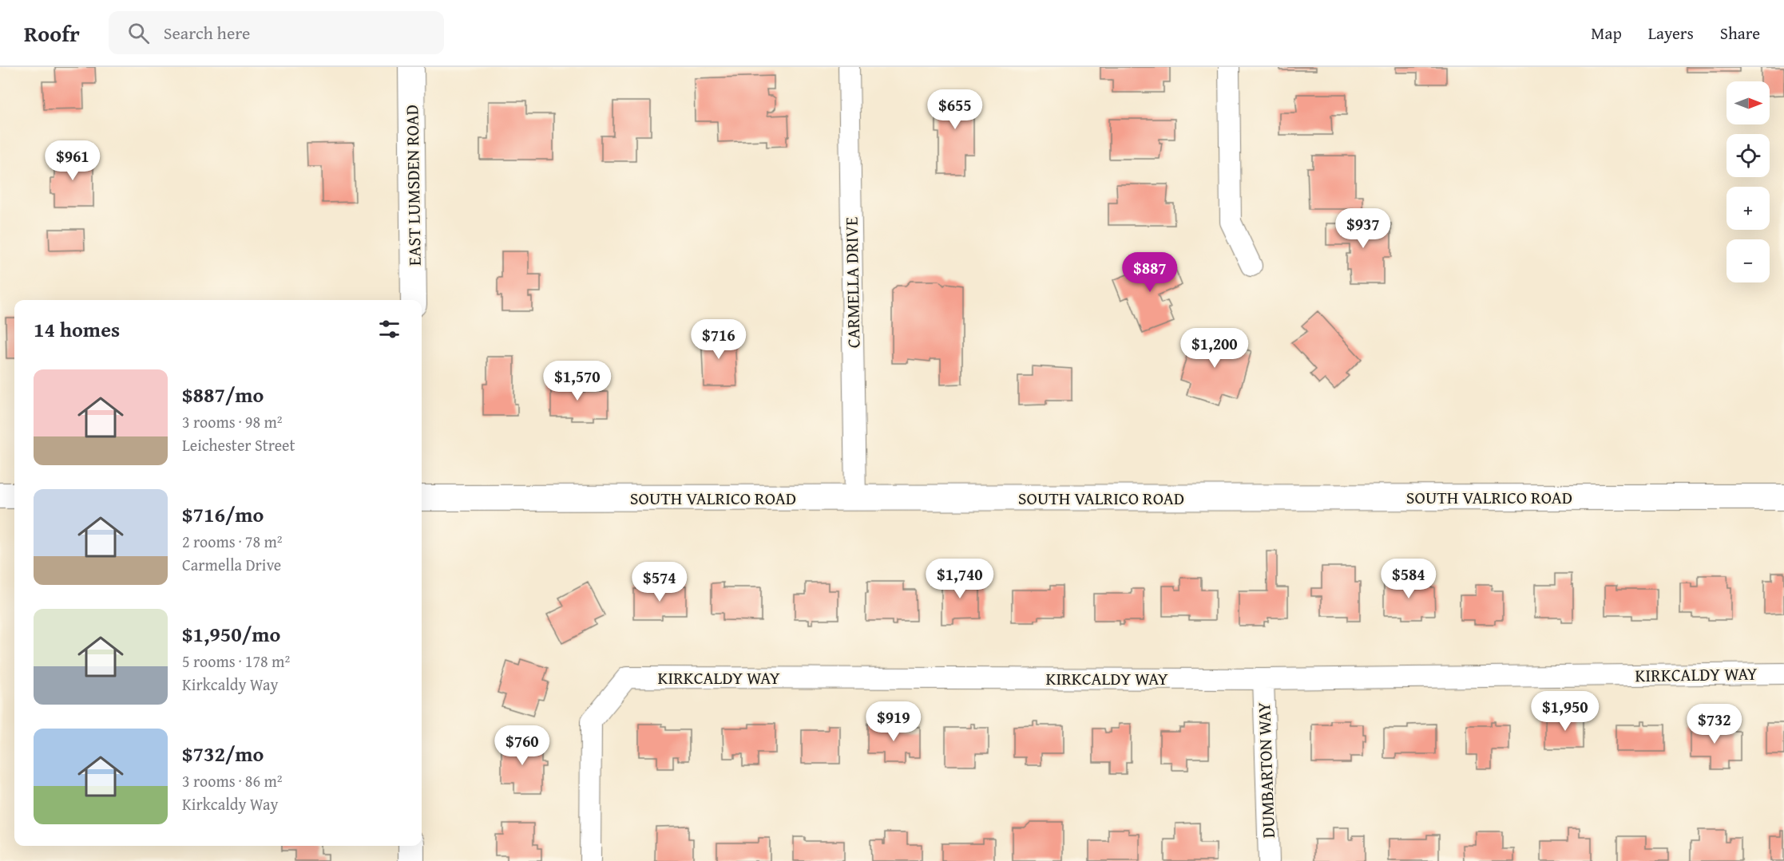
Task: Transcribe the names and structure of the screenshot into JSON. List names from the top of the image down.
{
  "streets": {
    "street": [
      "EAST LUMSDEN ROAD",
      "CARMELLA DRIVE",
      "SOUTH VALRICO ROAD",
      "KIRKCALDY WAY",
      "DUMBARTON WAY"
    ]
  },
  "crossings": [
    ["CARMELLA DRIVE", "SOUTH VALRICO ROAD"],
    ["KIRKCALDY WAY", "DUMBARTON WAY"]
  ],
  "north": "right",
  "page": {
    "header": "Roofr",
    "search": "Search here",
    "nav": ["Map", "Layers", "Share"],
    "map_buttons": ["+", "−"],
    "price": [
      "$655",
      "$961",
      "$937",
      "$887",
      "$716",
      "$1,200",
      "$1,570",
      "$1,740",
      "$584",
      "$574",
      "$1,950",
      "$919",
      "$732",
      "$760"
    ],
    "heading": "14 homes",
    "list": [
      {
        "name": "$887/mo",
        "note": "3 rooms · 98 m² · Leichester Street"
      },
      {
        "name": "$716/mo",
        "note": "2 rooms · 78 m² · Carmella Drive"
      },
      {
        "name": "$1,950/mo",
        "note": "5 rooms · 178 m² · Kirkcaldy Way"
      },
      {
        "name": "$732/mo",
        "note": "3 rooms · 86 m² · Kirkcaldy Way"
      }
    ]
  }
}
